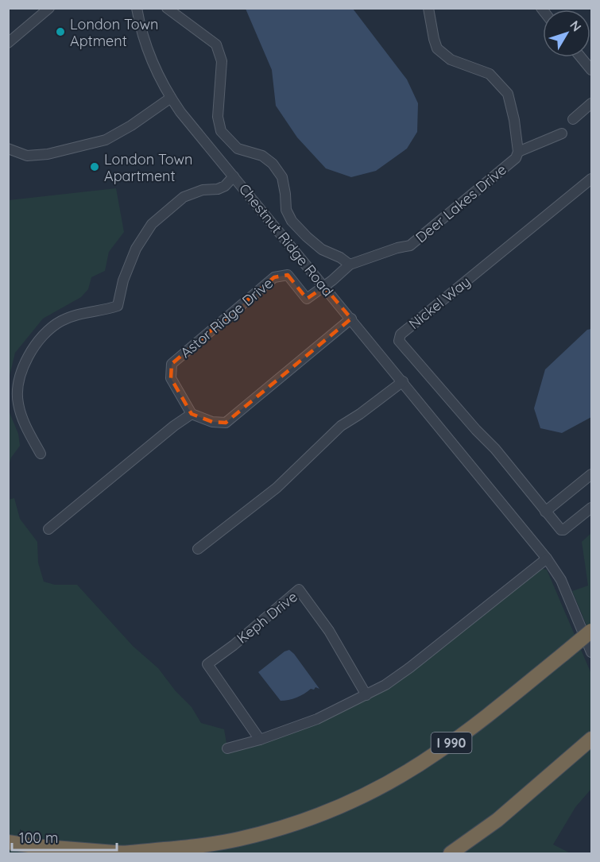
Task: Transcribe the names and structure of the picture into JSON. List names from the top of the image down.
{
  "streets": {
    "highway": ["I 990"],
    "street": [
      "Deer Lakes Drive",
      "Chestnut Ridge Road",
      "Nickel Way",
      "Astor Ridge Drive",
      "Keph Drive"
    ]
  },
  "crossings": [
    ["Deer Lakes Drive", "Chestnut Ridge Road"],
    ["Deer Lakes Drive", "Astor Ridge Drive"],
    ["Chestnut Ridge Road", "Astor Ridge Drive"]
  ],
  "places": ["London Town Aptment", "London Town Apartment"],
  "scale_bar": "100 m",
  "north": "top right"
}
